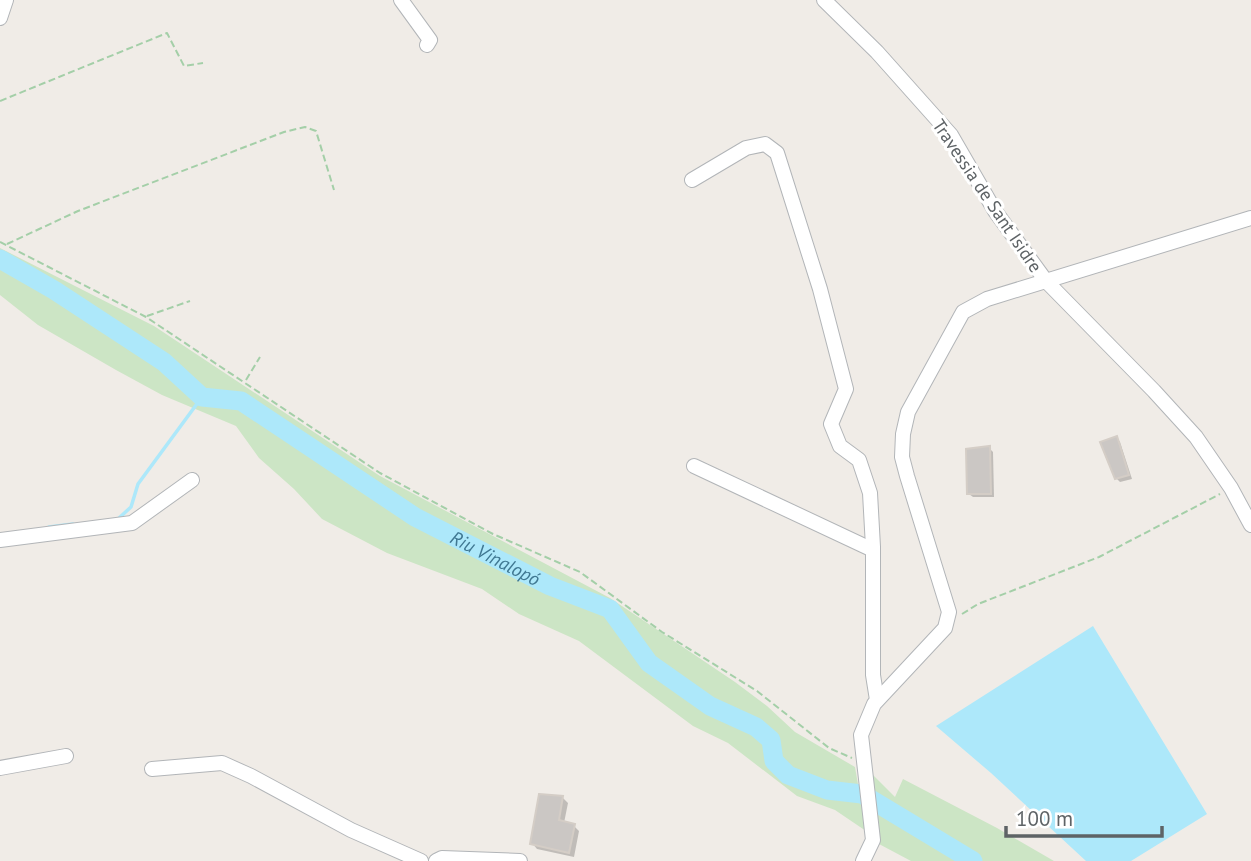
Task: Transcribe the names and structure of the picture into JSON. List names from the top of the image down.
{
  "streets": {
    "street": ["Travessia de Sant Isidre"]
  },
  "water": ["Riu Vinalopó"],
  "scale_bar": "100 m"
}
